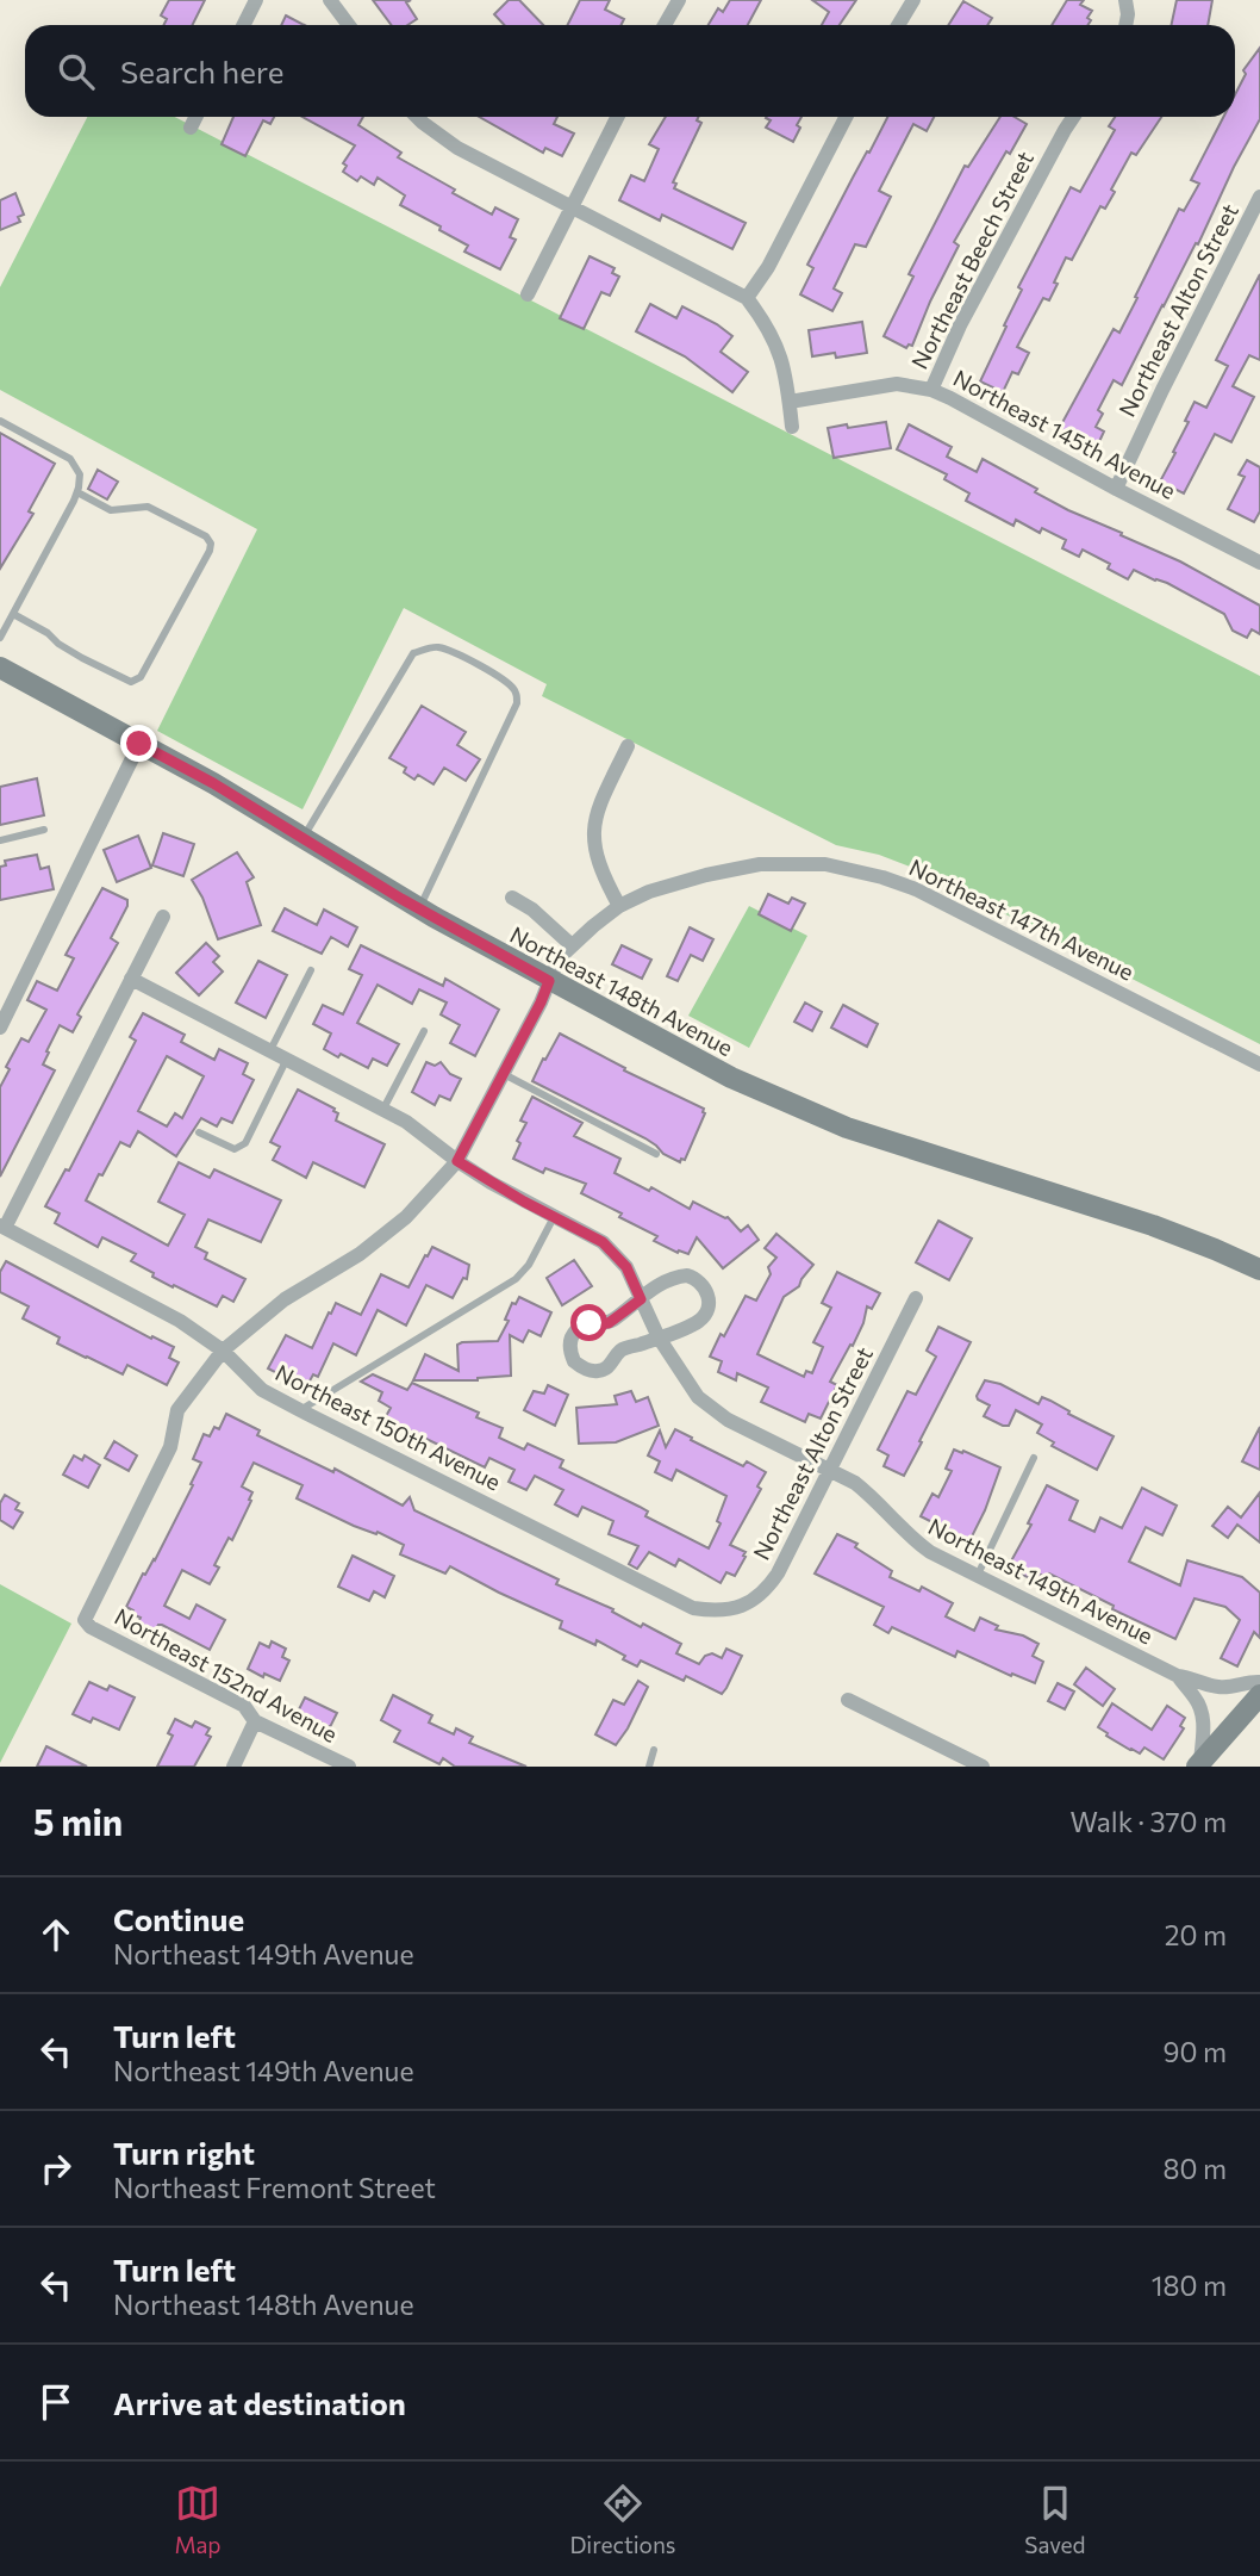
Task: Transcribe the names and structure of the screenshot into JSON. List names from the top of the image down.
{
  "streets": {
    "main road": ["Northeast 148th Avenue"],
    "street": [
      "Northeast Beech Street",
      "Northeast Alton Street",
      "Northeast 145th Avenue",
      "Northeast 147th Avenue",
      "Northeast 150th Avenue",
      "Northeast 149th Avenue",
      "Northeast 152nd Avenue"
    ]
  },
  "crossings": [
    ["Northeast Beech Street", "Northeast 145th Avenue"],
    ["Northeast Alton Street", "Northeast 145th Avenue"],
    ["Northeast Alton Street", "Northeast 150th Avenue"],
    ["Northeast Alton Street", "Northeast 149th Avenue"],
    ["Northeast 147th Avenue", "Northeast 148th Avenue"],
    ["Northeast 147th Avenue", "Northeast 150th Avenue"],
    ["Northeast 147th Avenue", "Northeast 149th Avenue"],
    ["Northeast 147th Avenue", "Northeast 152nd Avenue"]
  ],
  "page": {
    "search": "Search here",
    "heading": ["5 min", "Walk · 370 m"],
    "list": [
      ["Continue", "Northeast 149th Avenue", "20 m"],
      ["Turn left", "Northeast 149th Avenue", "90 m"],
      ["Turn right", "Northeast Fremont Street", "80 m"],
      ["Turn left", "Northeast 148th Avenue", "180 m"],
      "Arrive at destination"
    ],
    "nav": ["Map", "Directions", "Saved"]
  }
}
